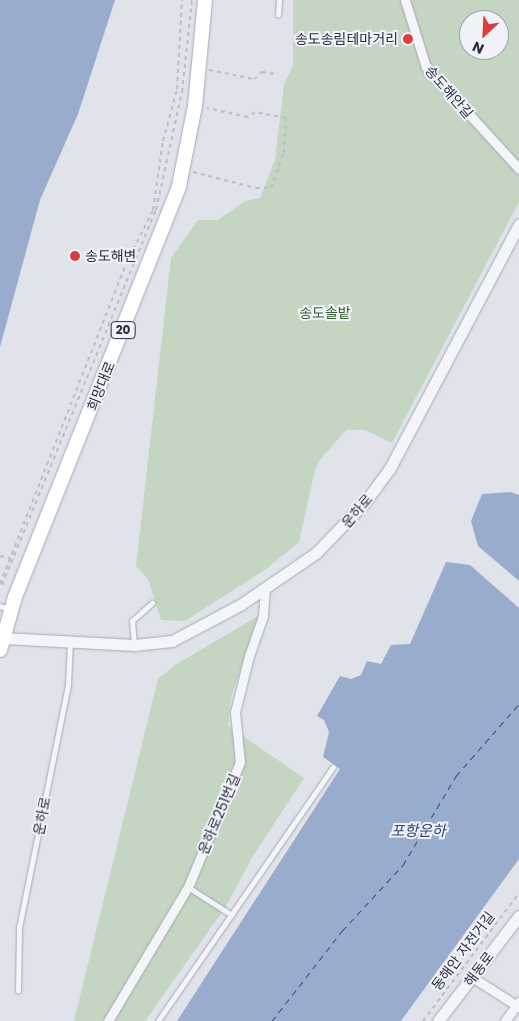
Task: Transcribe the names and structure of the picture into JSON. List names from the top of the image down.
{
  "streets": {
    "main road": ["20", "희망대로"],
    "street": [
      "송도해안길",
      "운하로",
      "운하로251번길",
      "해동로"
    ],
    "path": ["동해안 자전거길"]
  },
  "crossings": [
    ["희망대로", "운하로"],
    ["운하로", "운하로251번길"]
  ],
  "water": ["포항운하"],
  "parks": ["송도솔밭"],
  "places": ["송도송림테마거리", "송도해변"],
  "north": "bottom left"
}
